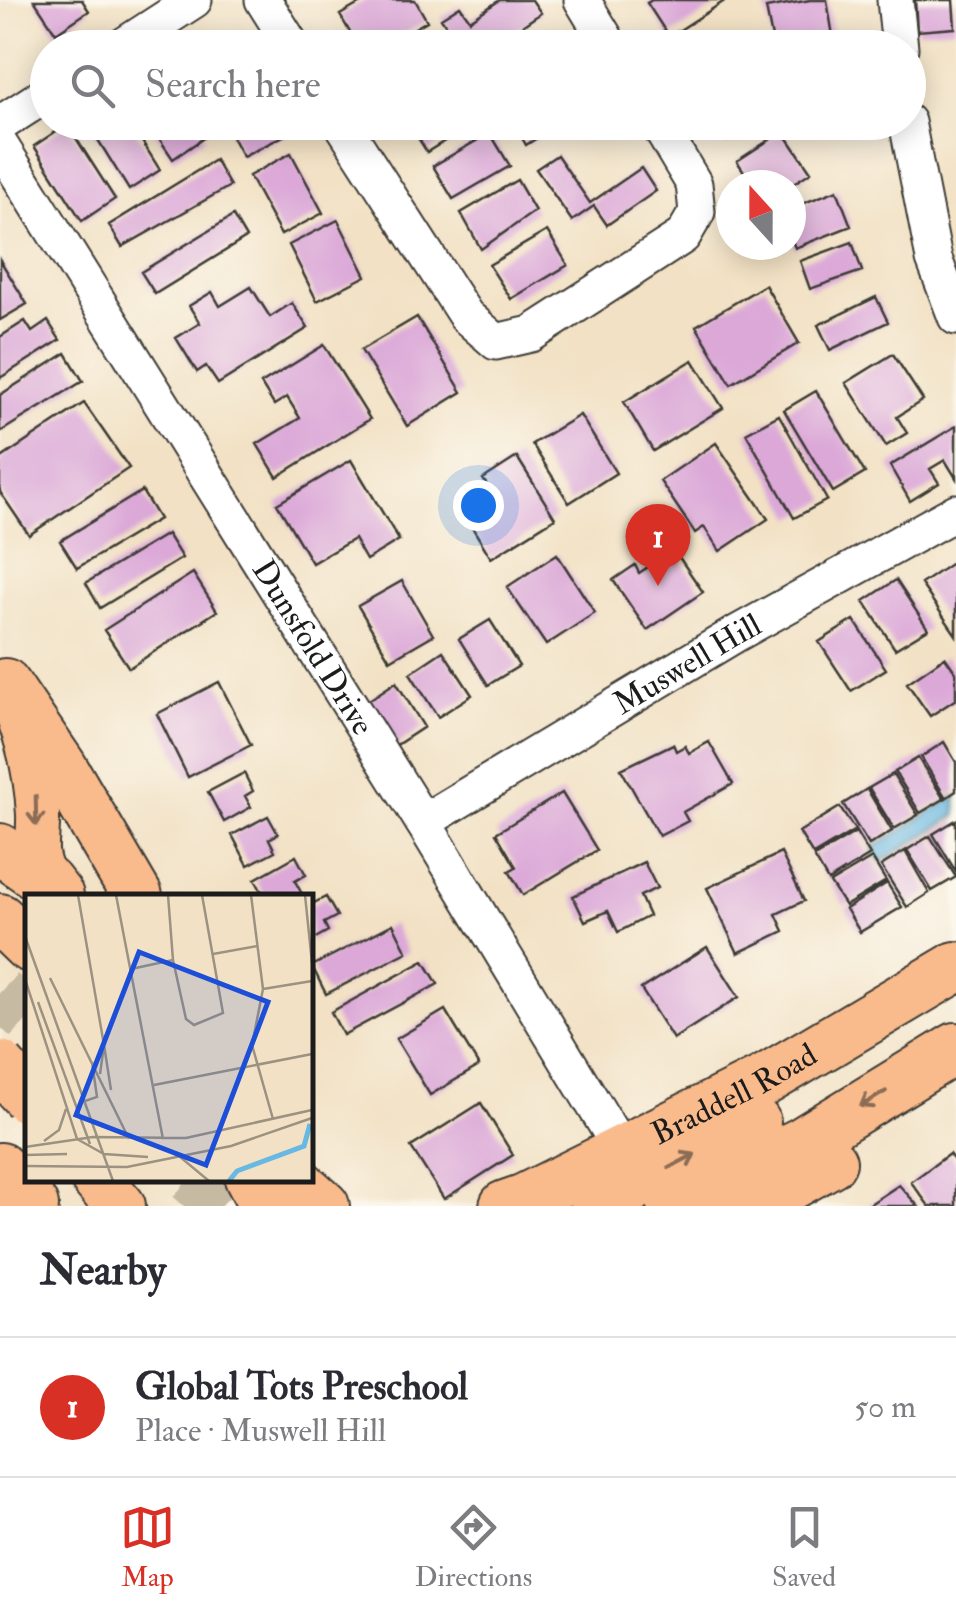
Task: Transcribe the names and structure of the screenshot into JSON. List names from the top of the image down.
{
  "streets": {
    "highway": ["Braddell Road"],
    "street": ["Dunsfold Drive", "Muswell Hill"]
  },
  "crossings": [
    ["Dunsfold Drive", "Muswell Hill"],
    ["Dunsfold Drive", "Braddell Road"]
  ],
  "north": "top",
  "page": {
    "search": "Search here",
    "pins": "1",
    "heading": "Nearby",
    "list": [
      {
        "mark": "1",
        "name": "Global Tots Preschool",
        "note": "Place · Muswell Hill",
        "value": "50 m"
      }
    ],
    "nav": ["Map", "Directions", "Saved"]
  }
}
